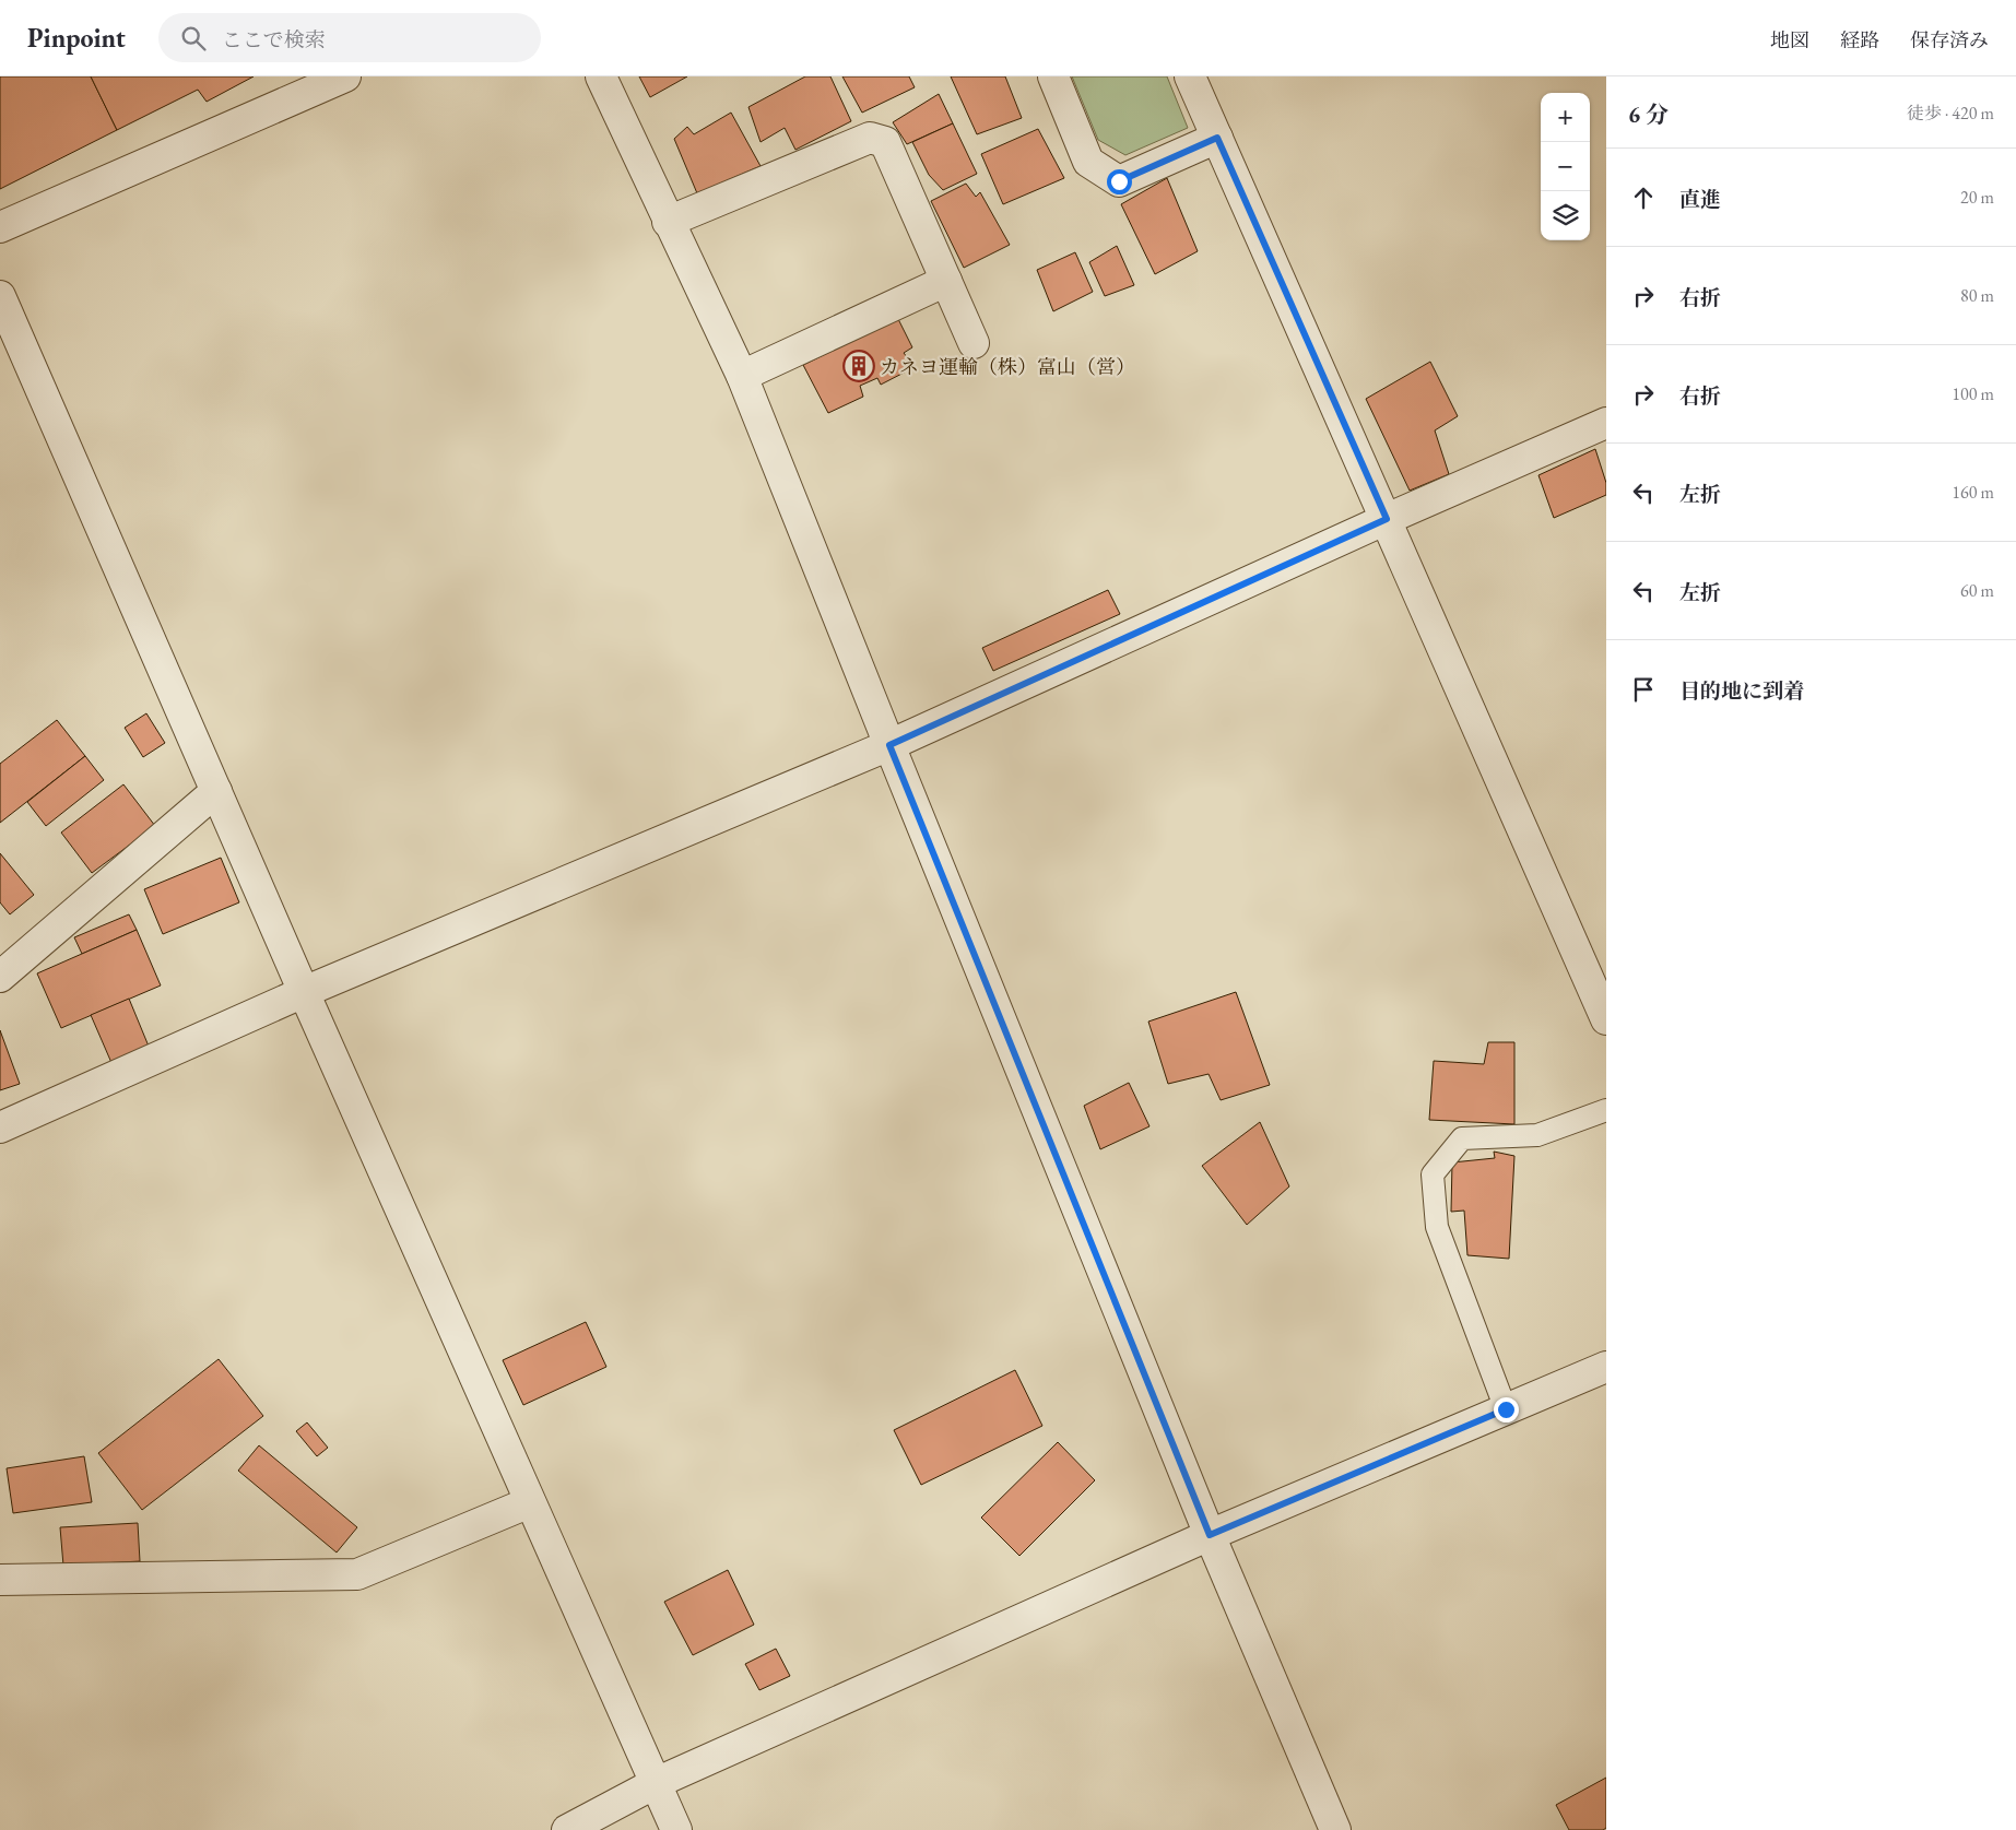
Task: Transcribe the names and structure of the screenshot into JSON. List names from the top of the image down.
{
  "places": {
    "building": ["カネヨ運輸（株）富山（営）"]
  },
  "page": {
    "header": "Pinpoint",
    "search": "ここで検索",
    "nav": ["地図", "経路", "保存済み"],
    "heading": ["6 分", "徒歩 · 420 m"],
    "map_buttons": ["+", "−"],
    "list": [
      ["直進", "20 m"],
      ["右折", "80 m"],
      ["右折", "100 m"],
      ["左折", "160 m"],
      ["左折", "60 m"],
      "目的地に到着"
    ]
  }
}
